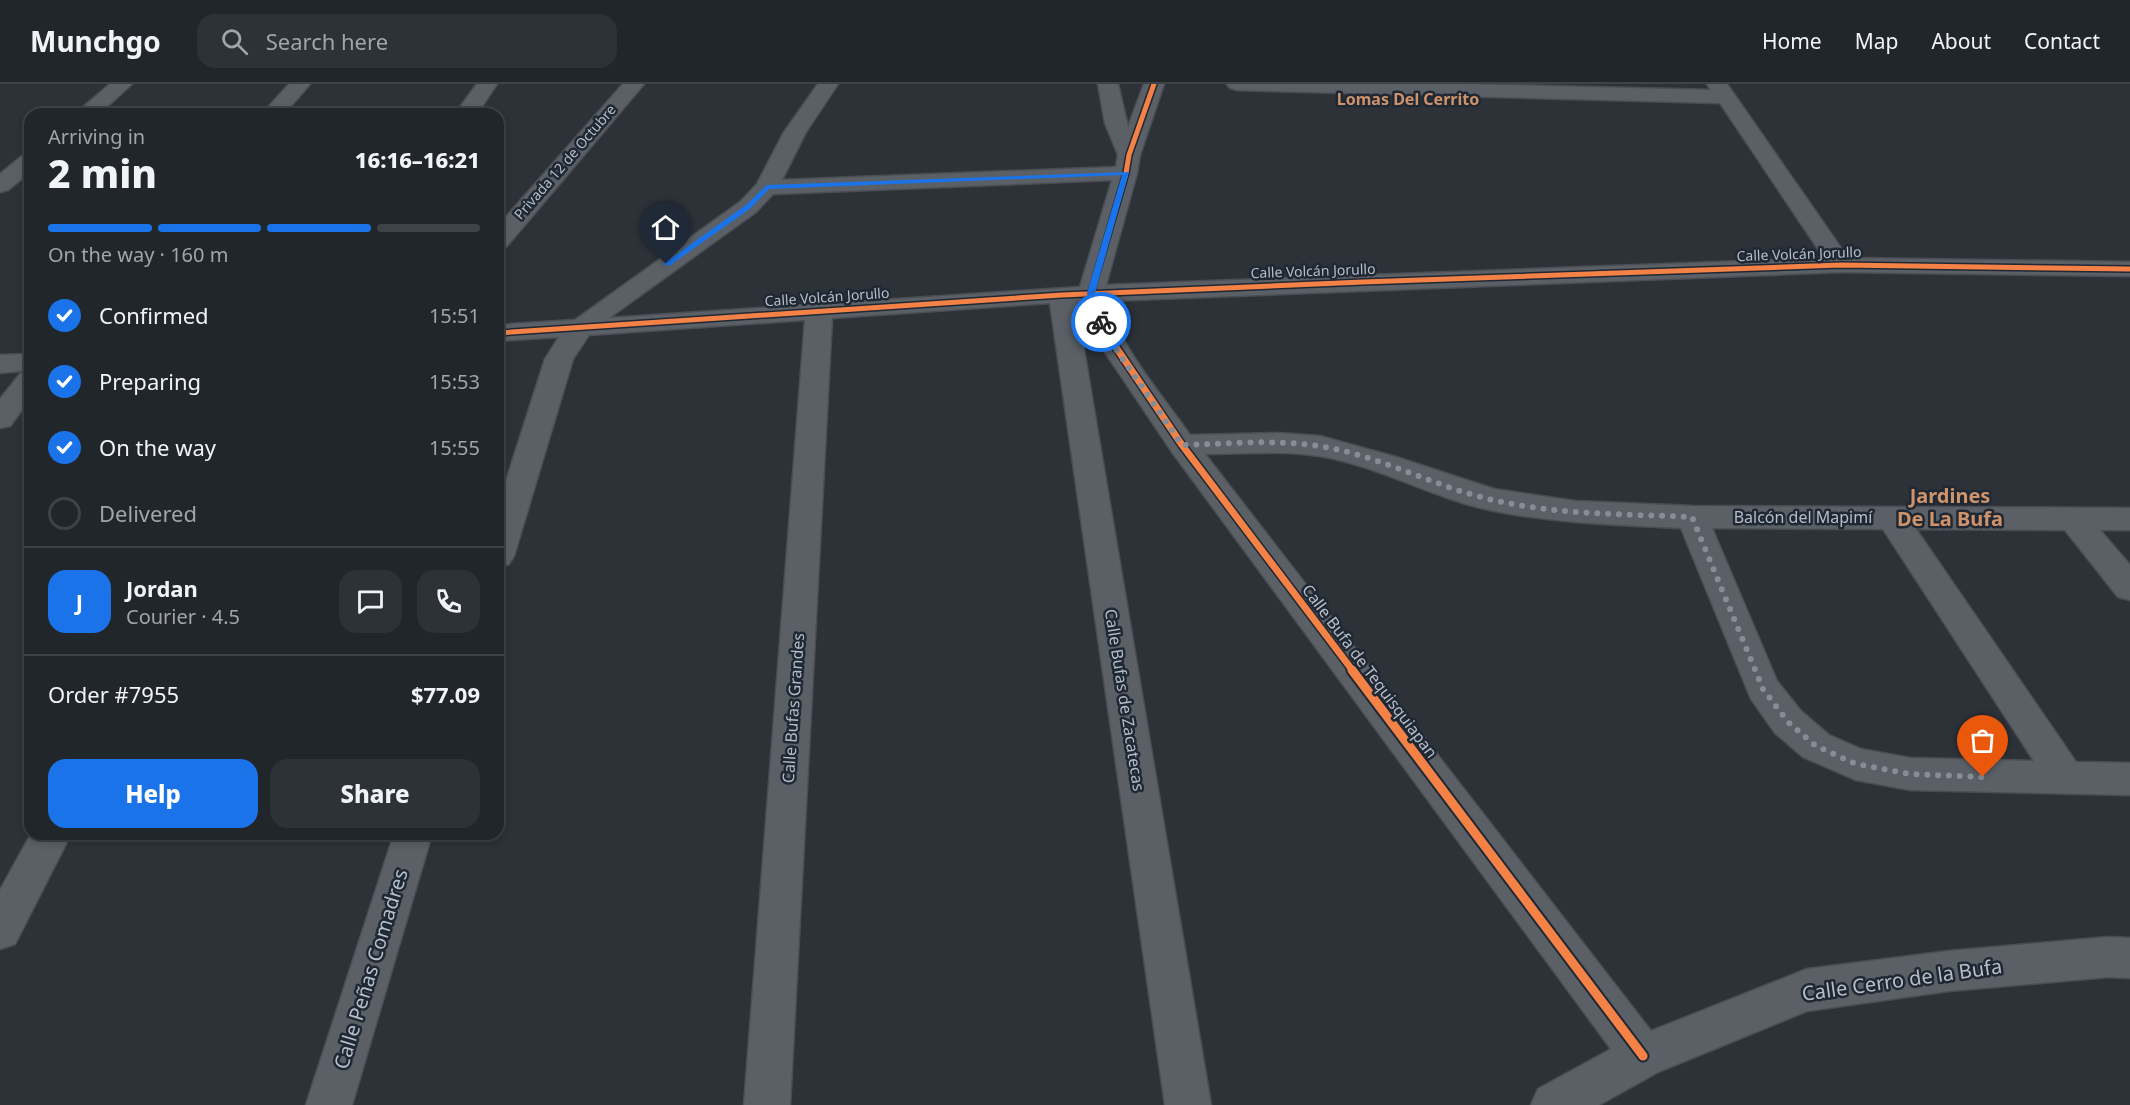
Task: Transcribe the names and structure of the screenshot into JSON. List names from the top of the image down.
{
  "streets": {
    "street": [
      "Privada 12 de Octubre",
      "Calle Volcán Jorullo",
      "Balcón del Mapimí",
      "Calle Bufa de Tequisquiapan",
      "Calle Bufas de Zacatecas",
      "Calle Bufas Grandes",
      "Calle Peñas Comadres",
      "Calle Cerro de la Bufa"
    ]
  },
  "crossings": [
    ["Calle Volcán Jorullo", "Calle Bufa de Tequisquiapan"],
    ["Calle Volcán Jorullo", "Calle Bufas de Zacatecas"],
    ["Calle Volcán Jorullo", "Calle Bufas Grandes"],
    ["Balcón del Mapimí", "Calle Bufa de Tequisquiapan"],
    ["Calle Bufa de Tequisquiapan", "Calle Bufas de Zacatecas"],
    ["Calle Bufa de Tequisquiapan", "Calle Cerro de la Bufa"]
  ],
  "districts": ["Lomas Del Cerrito", "Jardines De La Bufa"],
  "page": {
    "header": "Munchgo",
    "search": "Search here",
    "nav": [
      "Home",
      "Map",
      "About",
      "Contact"
    ],
    "heading": ["2 min", "Arriving in", "16:16–16:21"],
    "panel": [
      "Jordan",
      "Courier · 4.5",
      "Order #7955",
      "$77.09"
    ],
    "bar": "On the way · 160 m",
    "list": [
      ["Confirmed", "15:51"],
      ["Preparing", "15:53"],
      ["On the way", "15:55"],
      "Delivered"
    ],
    "round": "J",
    "buttons": ["Help", "Share"]
  }
}
